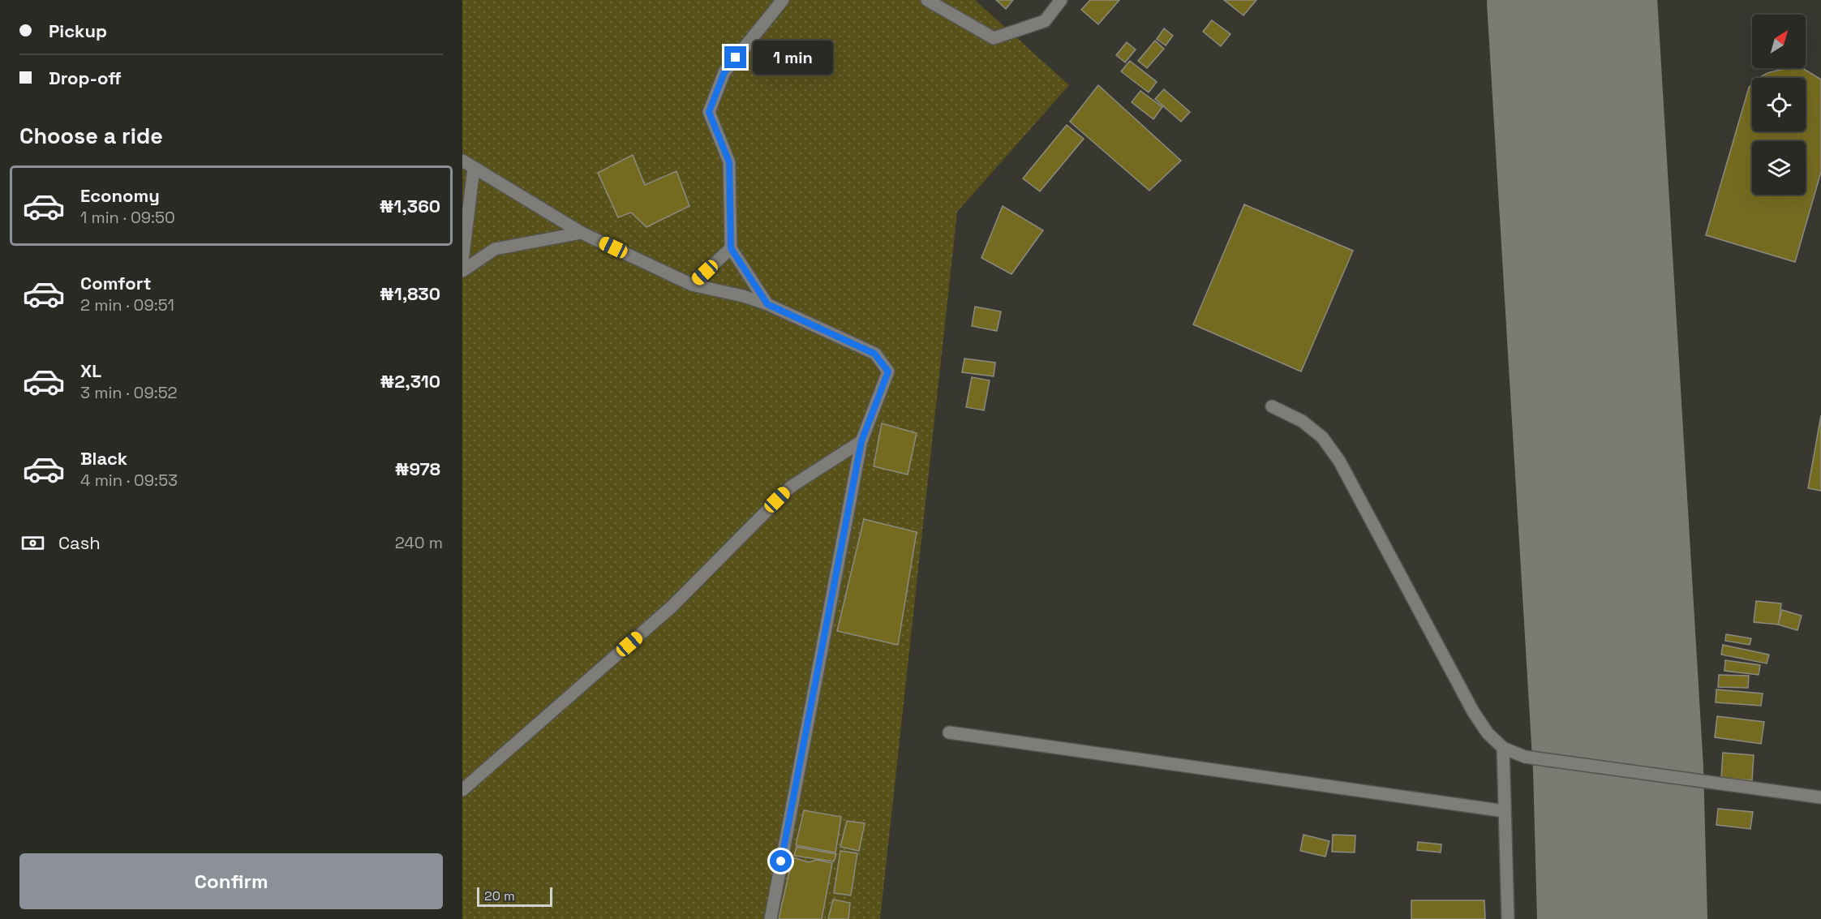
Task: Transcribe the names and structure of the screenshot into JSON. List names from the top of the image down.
{
  "scale_bar": "20 m",
  "north": "top right",
  "page": {
    "banner": ["Pickup", "Drop-off"],
    "bubble": "1 min",
    "heading": "Choose a ride",
    "list": [
      {
        "name": "Economy",
        "note": "1 min · 09:50",
        "value": "₦1,360"
      },
      {
        "name": "Comfort",
        "note": "2 min · 09:51",
        "value": "₦1,830"
      },
      {
        "name": "XL",
        "note": "3 min · 09:52",
        "value": "₦2,310"
      },
      {
        "name": "Black",
        "note": "4 min · 09:53",
        "value": "₦978"
      }
    ],
    "pay": ["Cash", "240 m"],
    "buttons": "Confirm",
    "scale": "20 m"
  }
}
